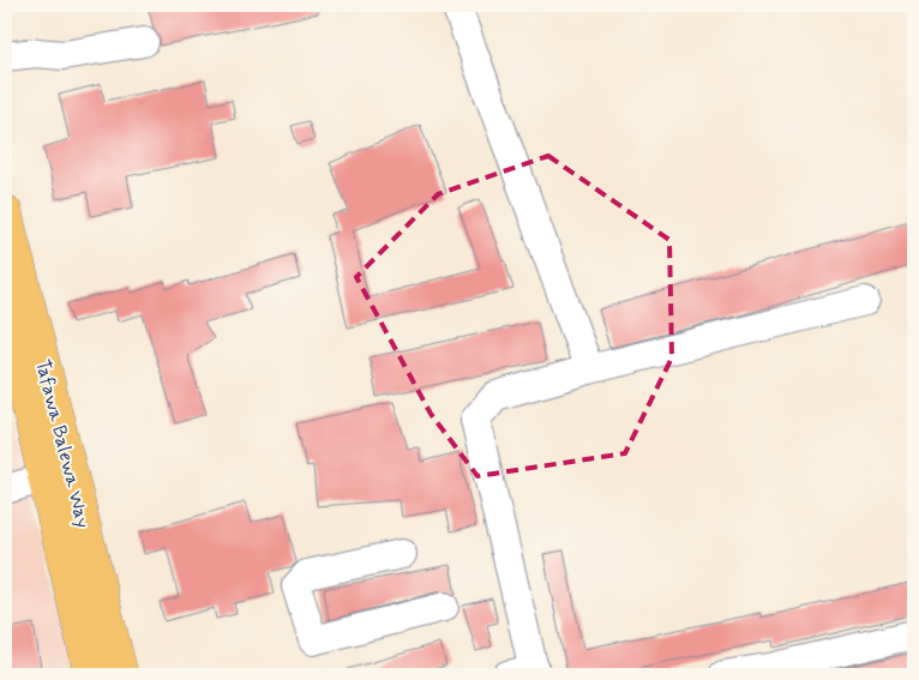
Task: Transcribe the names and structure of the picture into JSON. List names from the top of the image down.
{
  "streets": {
    "main road": ["Tafawa Balewa Way"]
  }
}
